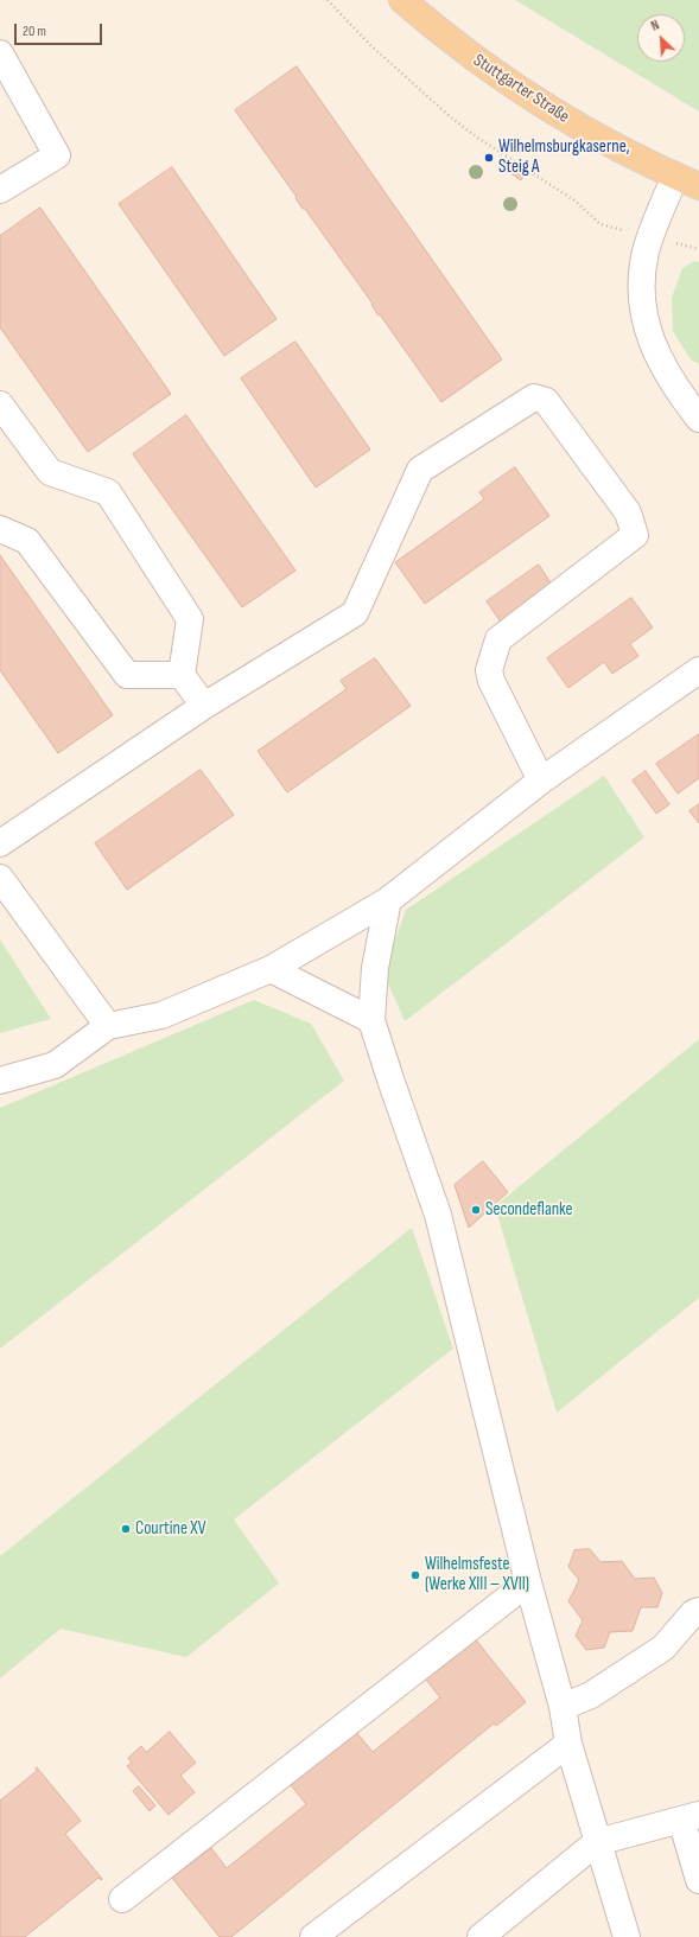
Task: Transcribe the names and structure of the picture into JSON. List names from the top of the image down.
{
  "streets": {
    "main road": ["Stuttgarter Straße"]
  },
  "places": [
    "Wilhelmsburgkaserne, Steig A",
    "Secondeflanke",
    "Courtine XV",
    "Wilhelmsfeste (Werke XIII – XVII)"
  ],
  "scale_bar": "20 m",
  "north": "top left"
}
